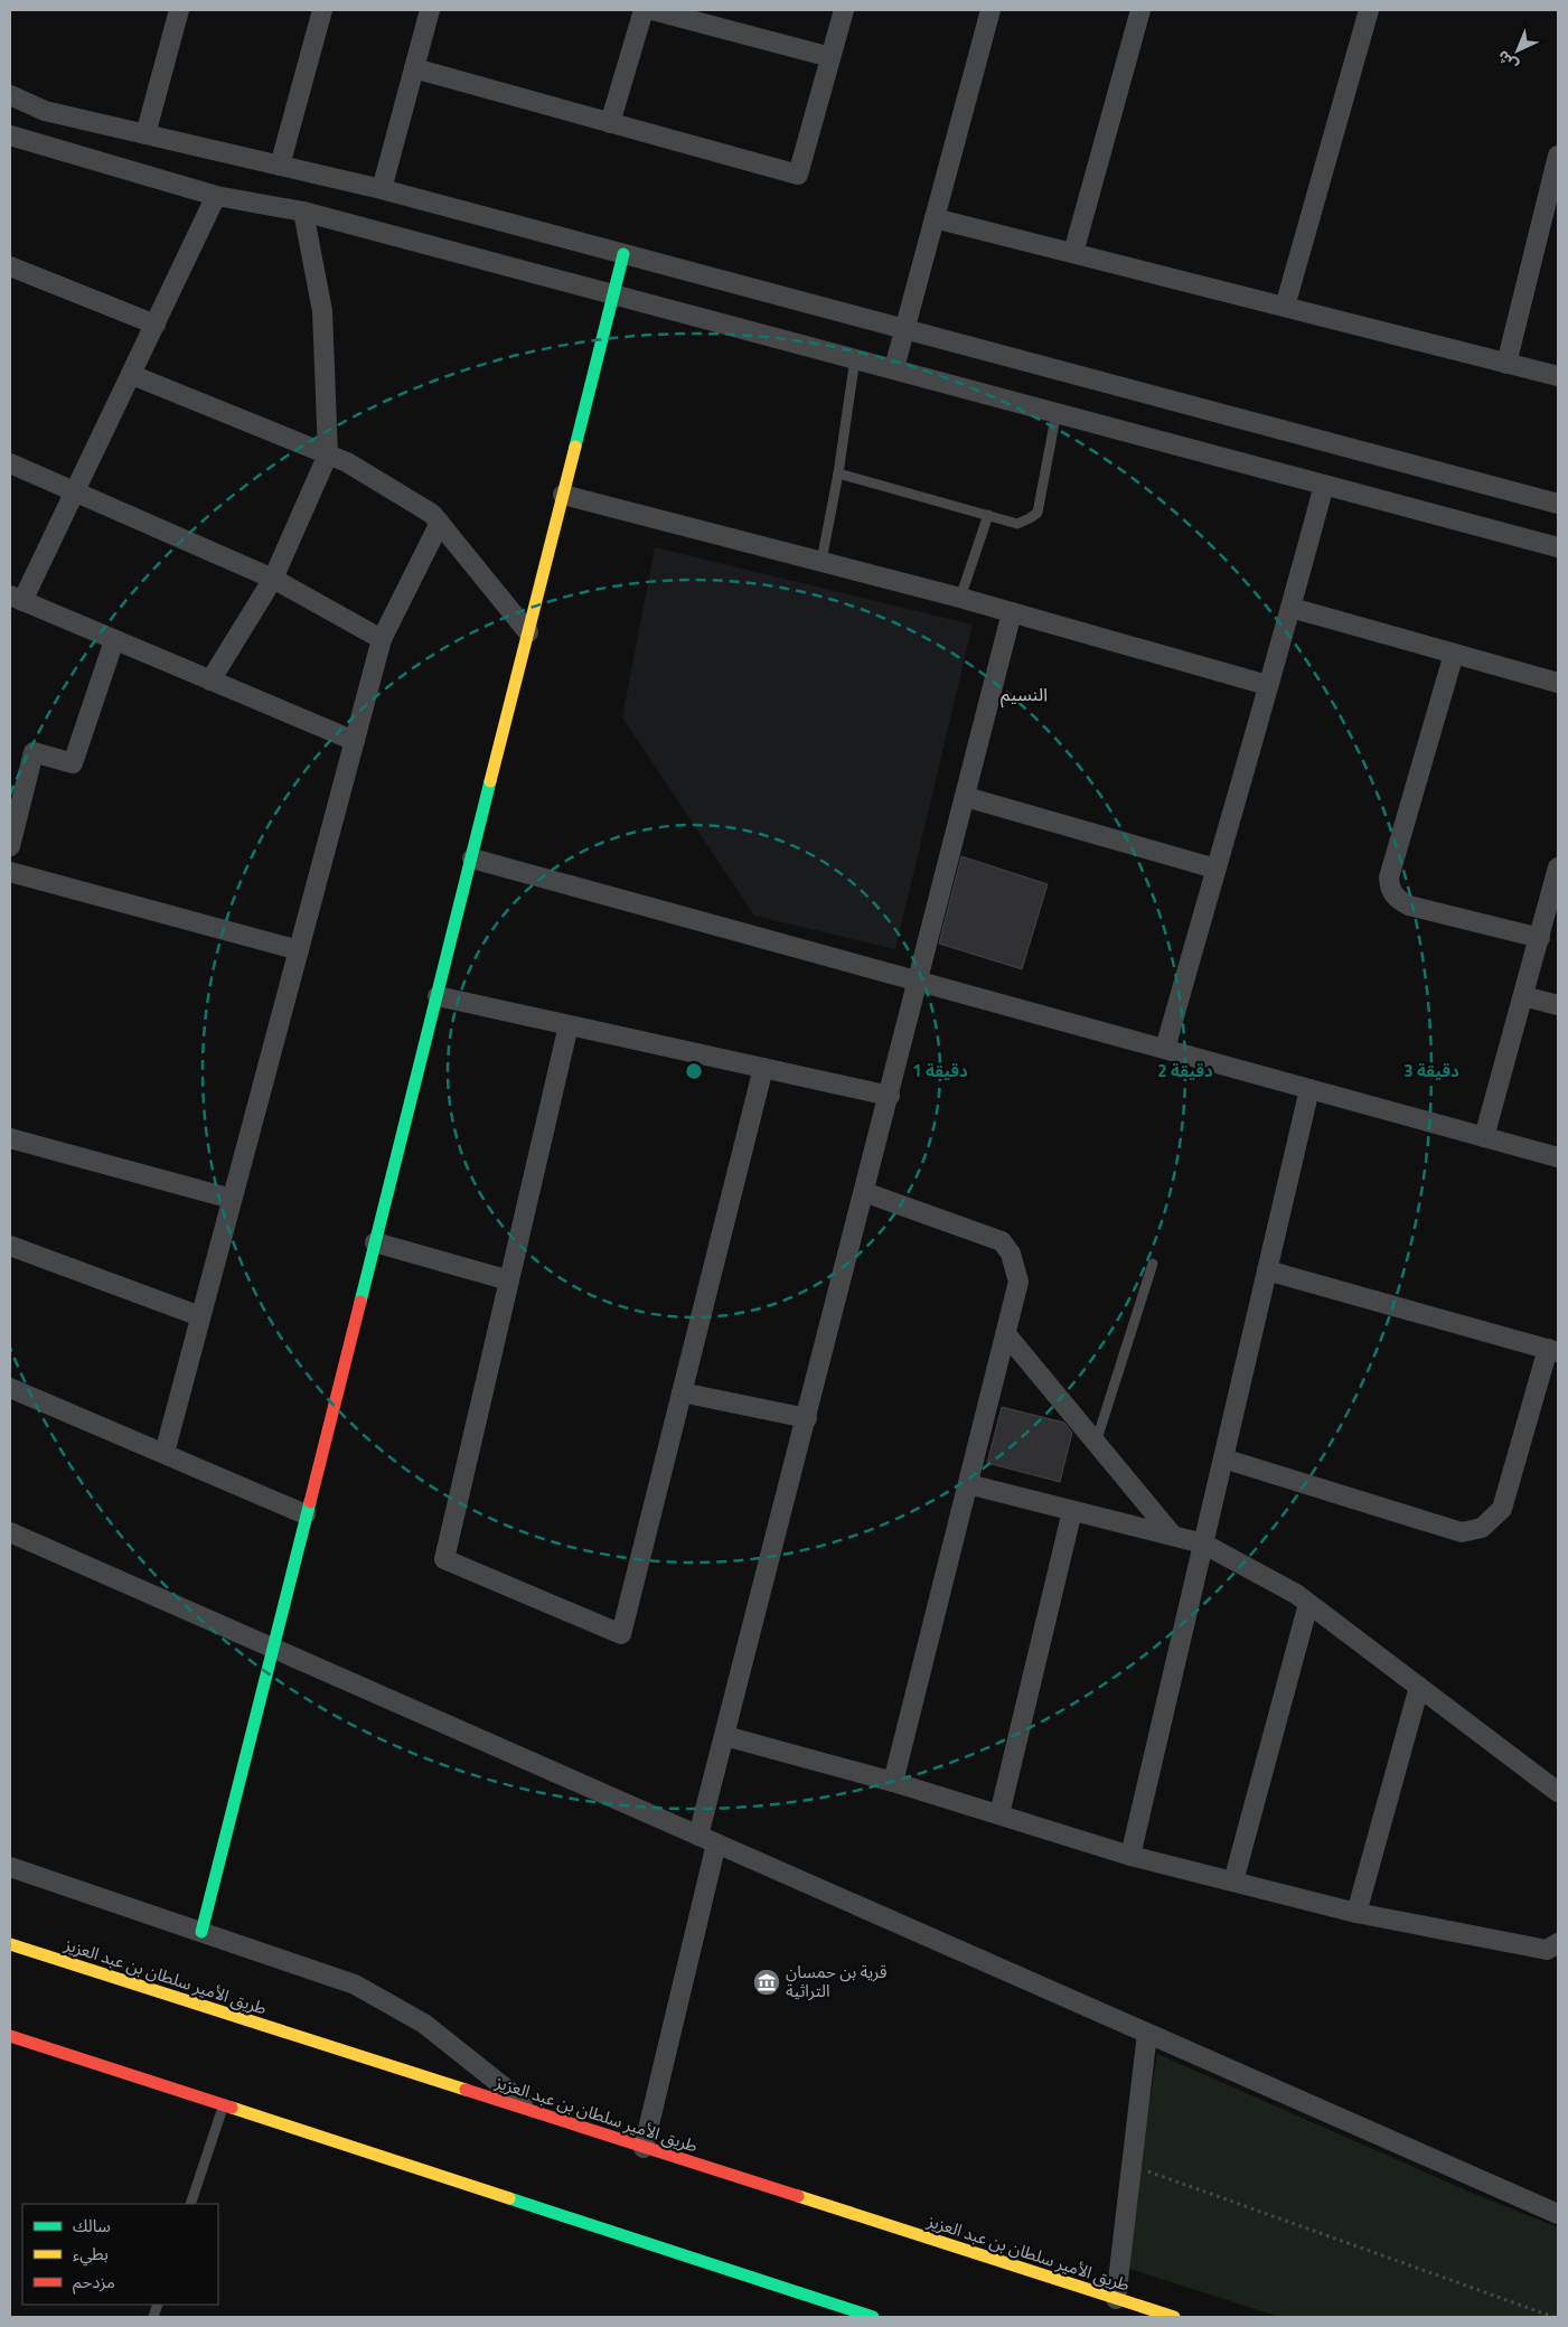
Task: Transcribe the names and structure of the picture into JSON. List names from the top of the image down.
{
  "streets": {
    "main road": ["طريق الأمير سلطان بن عبد العزيز"]
  },
  "districts": ["النسيم"],
  "places": {
    "museum": ["قرية بن حمسان التراثية"]
  },
  "legend": ["سالك", "بطيء", "مزدحم"],
  "north": "bottom left",
  "rings": ["1 دقيقة", "2 دقيقة", "3 دقيقة"]
}
